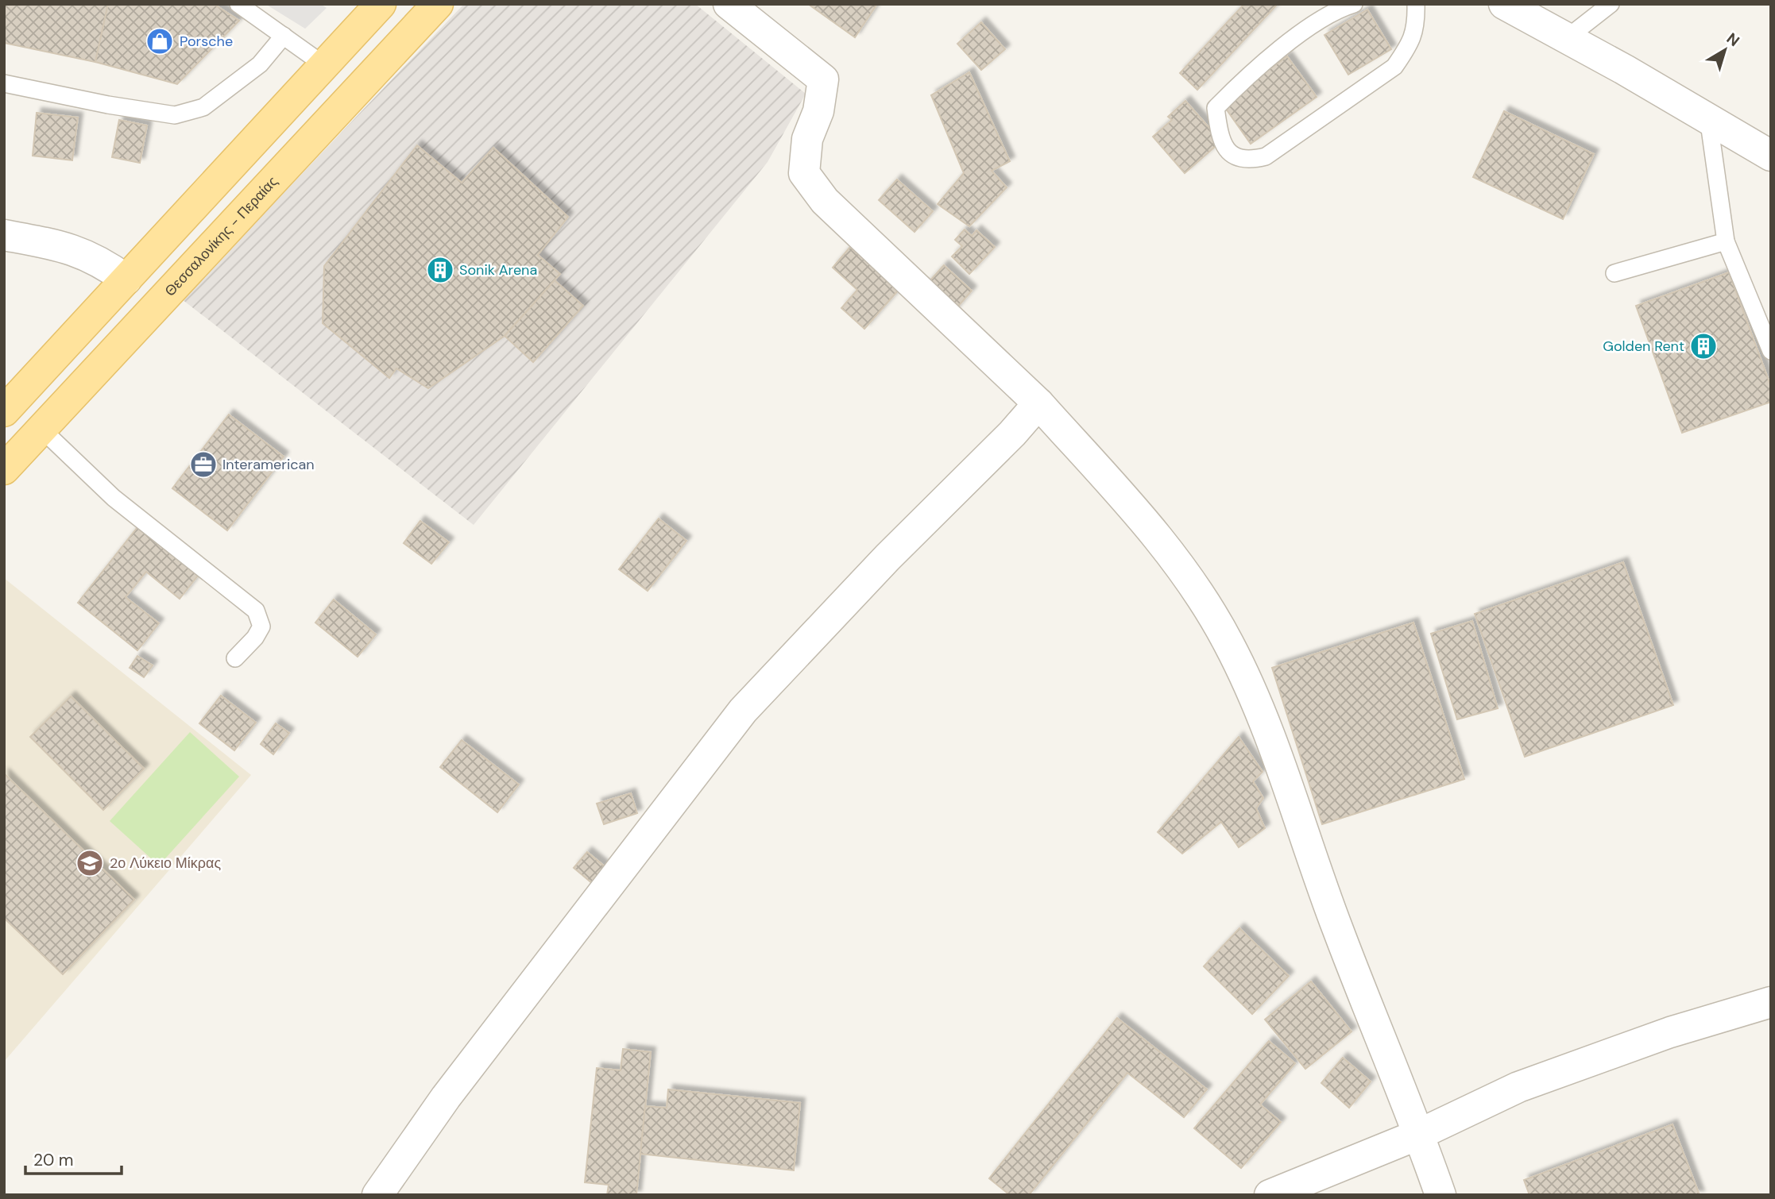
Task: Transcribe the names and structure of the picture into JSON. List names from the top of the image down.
{
  "streets": {
    "main road": ["Θεσσαλονίκης - Περαίας"]
  },
  "places": {
    "shop": ["Porsche"],
    "building": ["Sonik Arena", "Golden Rent"],
    "office": ["Interamerican"],
    "school or university": ["2ο Λύκειο Μίκρας"]
  },
  "scale_bar": "20 m",
  "north": "top right"
}
